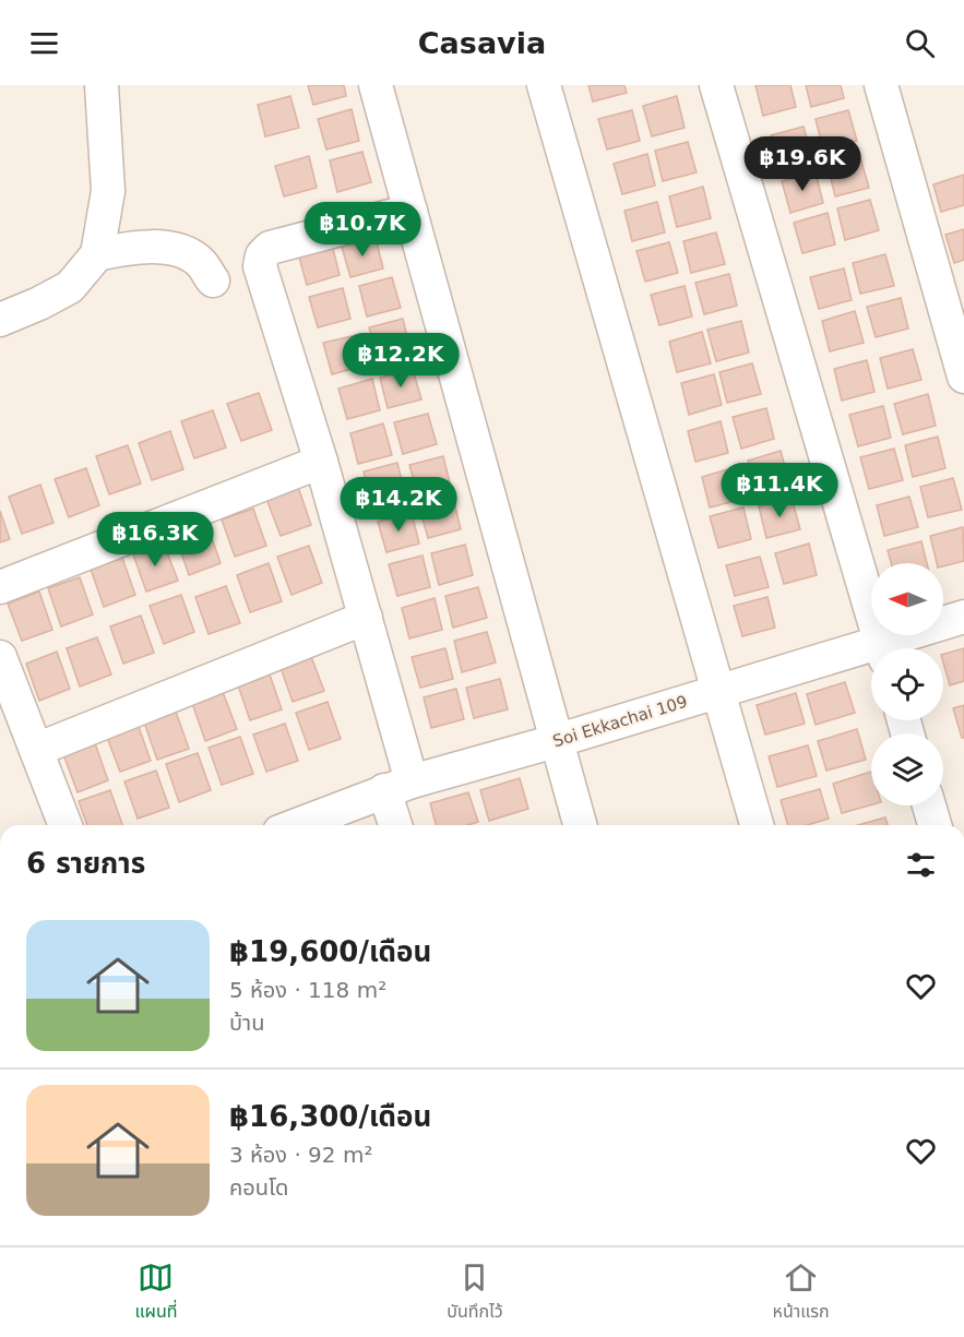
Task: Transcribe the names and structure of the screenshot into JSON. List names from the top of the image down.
{
  "streets": {
    "street": ["Soi Ekkachai 109"]
  },
  "north": "left",
  "page": {
    "header": "Casavia",
    "price": [
      "฿19.6K",
      "฿10.7K",
      "฿12.2K",
      "฿11.4K",
      "฿14.2K",
      "฿16.3K"
    ],
    "heading": "6 รายการ",
    "list": [
      {
        "name": "฿19,600/เดือน",
        "note": "5 ห้อง · 118 m² · บ้าน"
      },
      {
        "name": "฿16,300/เดือน",
        "note": "3 ห้อง · 92 m² · คอนโด"
      }
    ],
    "tabs": ["แผนที่", "บันทึกไว้", "หน้าแรก"]
  }
}
